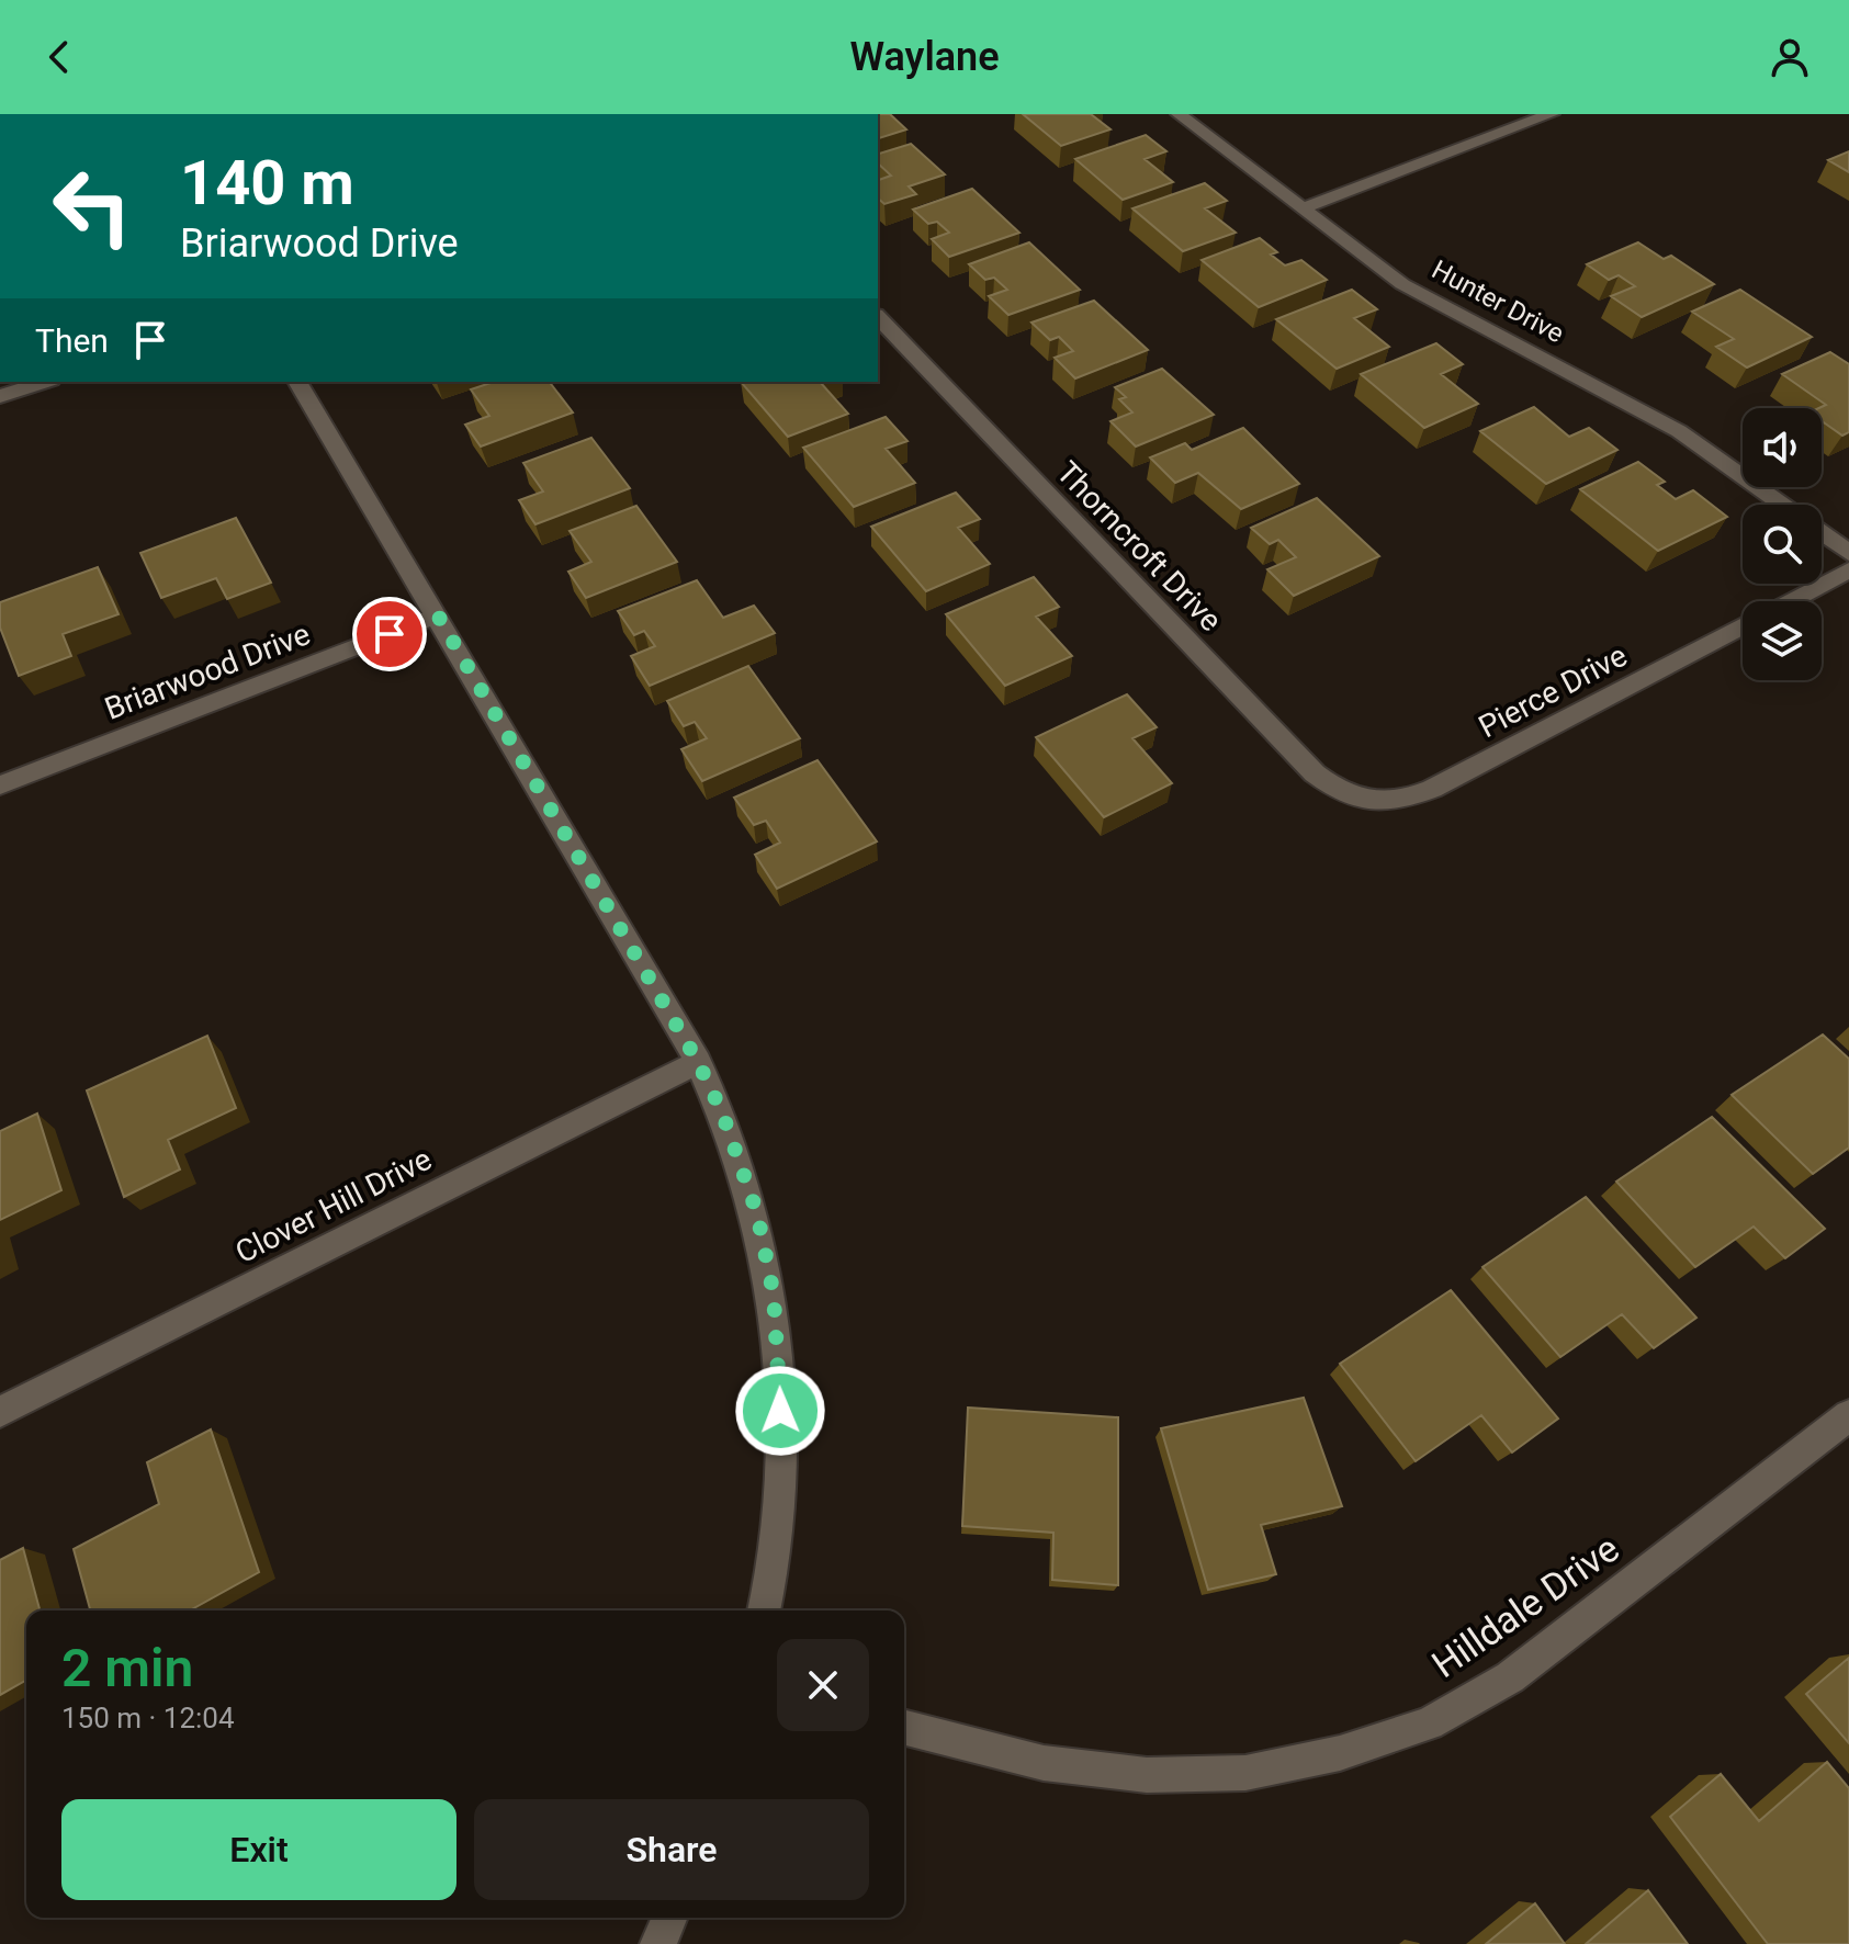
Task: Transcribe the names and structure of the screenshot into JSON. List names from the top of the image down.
{
  "streets": {
    "street": [
      "Hunter Drive",
      "Thorncroft Drive",
      "Briarwood Drive",
      "Pierce Drive",
      "Clover Hill Drive",
      "Hilldale Drive"
    ]
  },
  "crossings": [
    ["Thorncroft Drive", "Pierce Drive"]
  ],
  "page": {
    "header": "Waylane",
    "turn": ["140 m", "Briarwood Drive"],
    "then": "Then",
    "heading": ["2 min", "150 m · 12:04"],
    "buttons": ["Exit", "Share"]
  }
}
